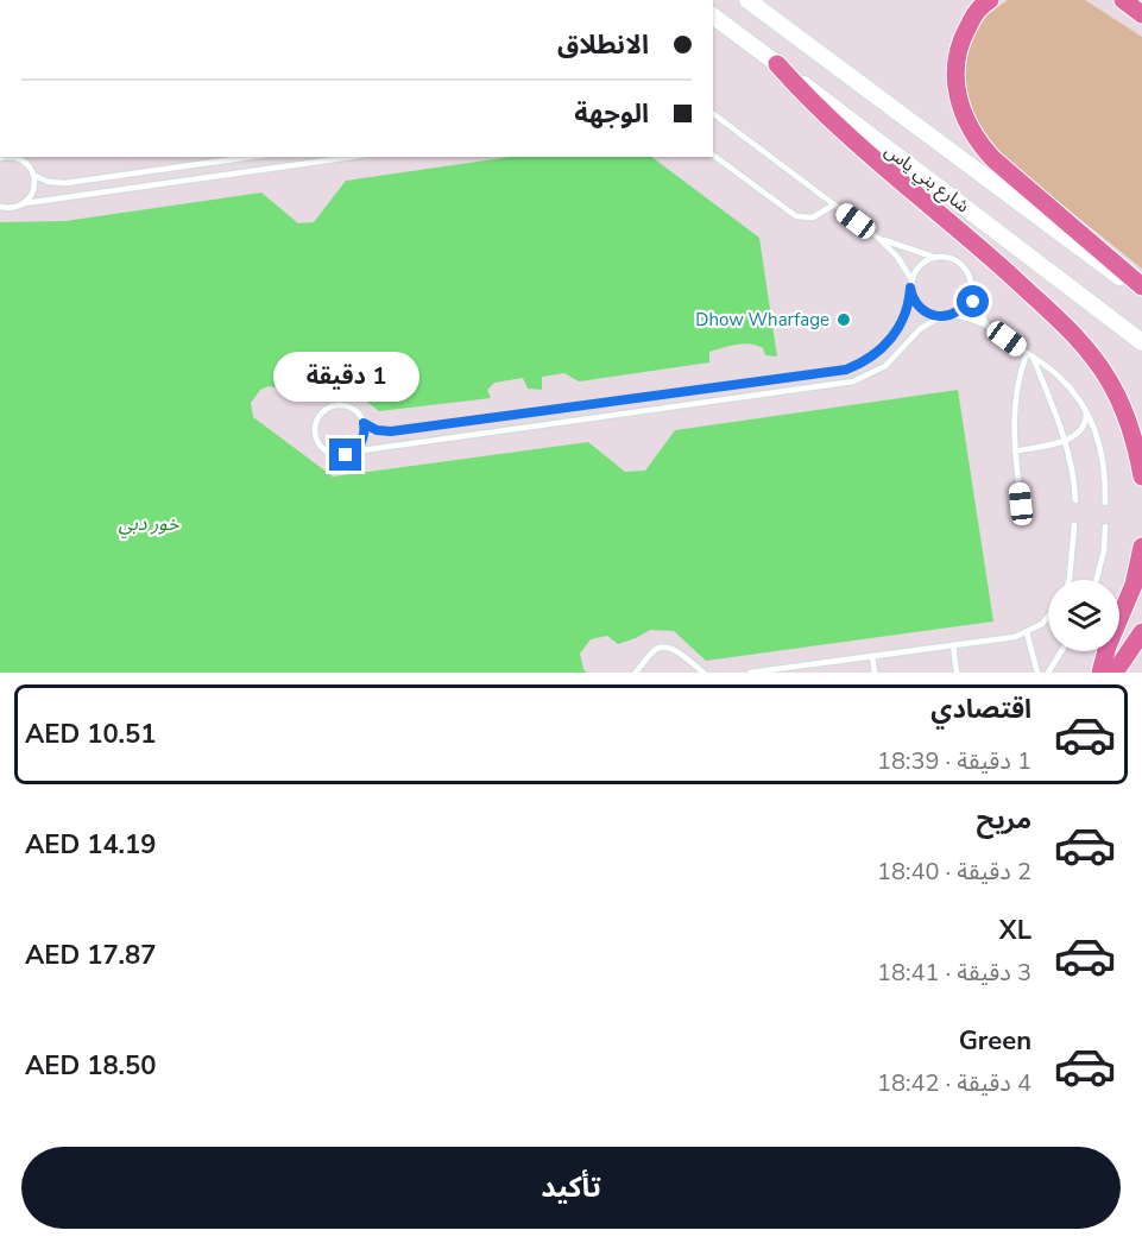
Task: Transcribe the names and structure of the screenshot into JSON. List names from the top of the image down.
{
  "streets": {
    "main road": ["شارع بني ياس"]
  },
  "water": ["خور دبي"],
  "places": ["Dhow Wharfage"],
  "page": {
    "banner": ["الانطلاق", "الوجهة"],
    "bubble": "1 دقيقة",
    "list": [
      {
        "name": "اقتصادي",
        "note": "1 دقيقة · 18:39",
        "value": "AED 10.51"
      },
      {
        "name": "مريح",
        "note": "2 دقيقة · 18:40",
        "value": "AED 14.19"
      },
      {
        "name": "XL",
        "note": "3 دقيقة · 18:41",
        "value": "AED 17.87"
      },
      {
        "name": "Green",
        "note": "4 دقيقة · 18:42",
        "value": "AED 18.50"
      }
    ],
    "buttons": "تأكيد"
  }
}
